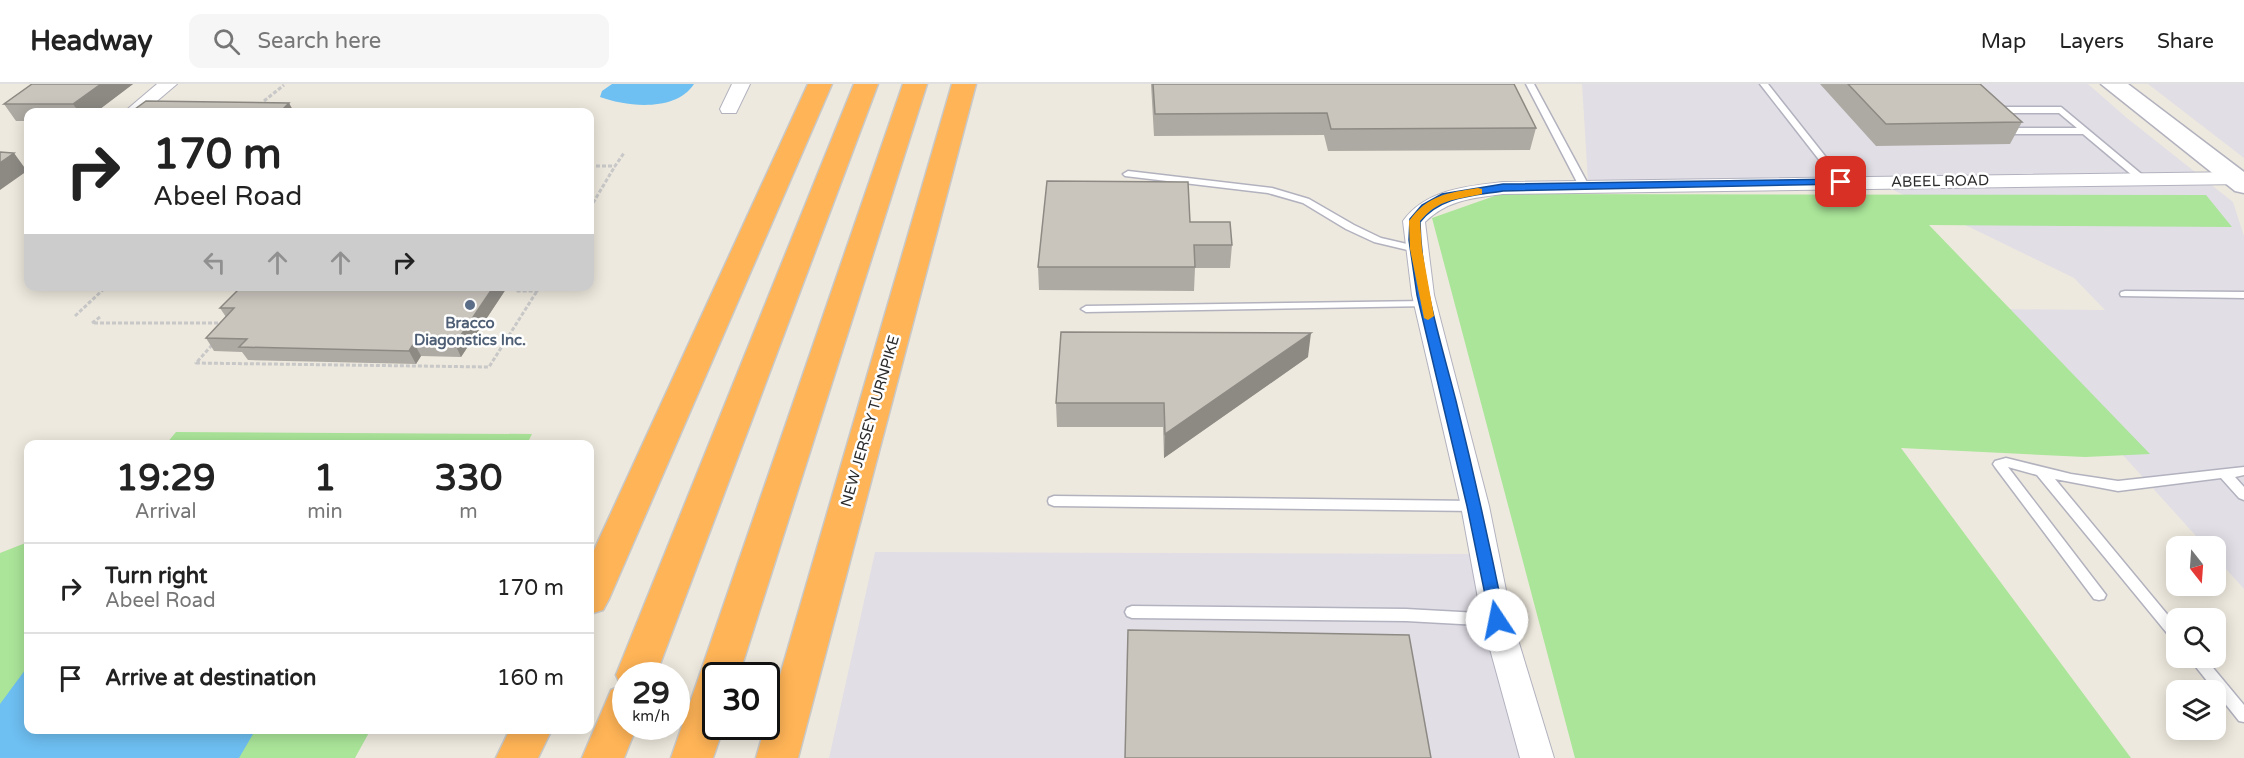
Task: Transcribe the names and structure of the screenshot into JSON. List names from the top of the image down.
{
  "streets": {
    "highway": ["NEW JERSEY TURNPIKE"],
    "street": ["ABEEL ROAD"]
  },
  "places": ["Bracco Diagonstics Inc."],
  "north": "bottom",
  "page": {
    "header": "Headway",
    "search": "Search here",
    "nav": ["Map", "Layers", "Share"],
    "turn": ["170 m", "Abeel Road"],
    "eta": [
      "19:29",
      "Arrival",
      "1",
      "min",
      "330",
      "m"
    ],
    "list": [
      {
        "name": "Turn right",
        "note": "Abeel Road",
        "value": "170 m"
      },
      {
        "name": "Arrive at destination",
        "value": "160 m"
      }
    ],
    "speed": "29 km/h",
    "limit": "30"
  }
}
